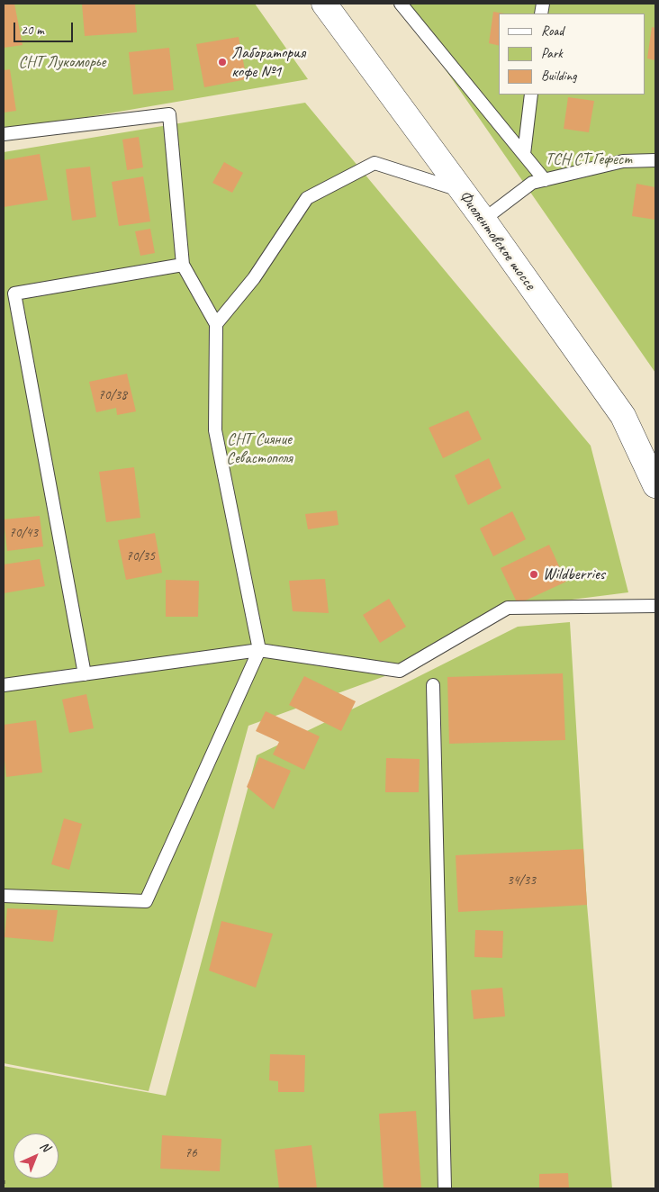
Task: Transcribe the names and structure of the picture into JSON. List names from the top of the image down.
{
  "streets": {
    "main road": ["Фиолентовское шоссе"]
  },
  "parks": ["СНТ Лукоморье", "ТСН СТ Гефест", "СНТ Сияние Севастополя"],
  "places": ["Лаборатория кофе №1", "Wildberries"],
  "house_numbers": [
    "70/38",
    "70/43",
    "70/35",
    "34/33",
    "76"
  ],
  "legend": ["Road", "Park", "Building"],
  "scale_bar": "20 m",
  "north": "top right"
}
